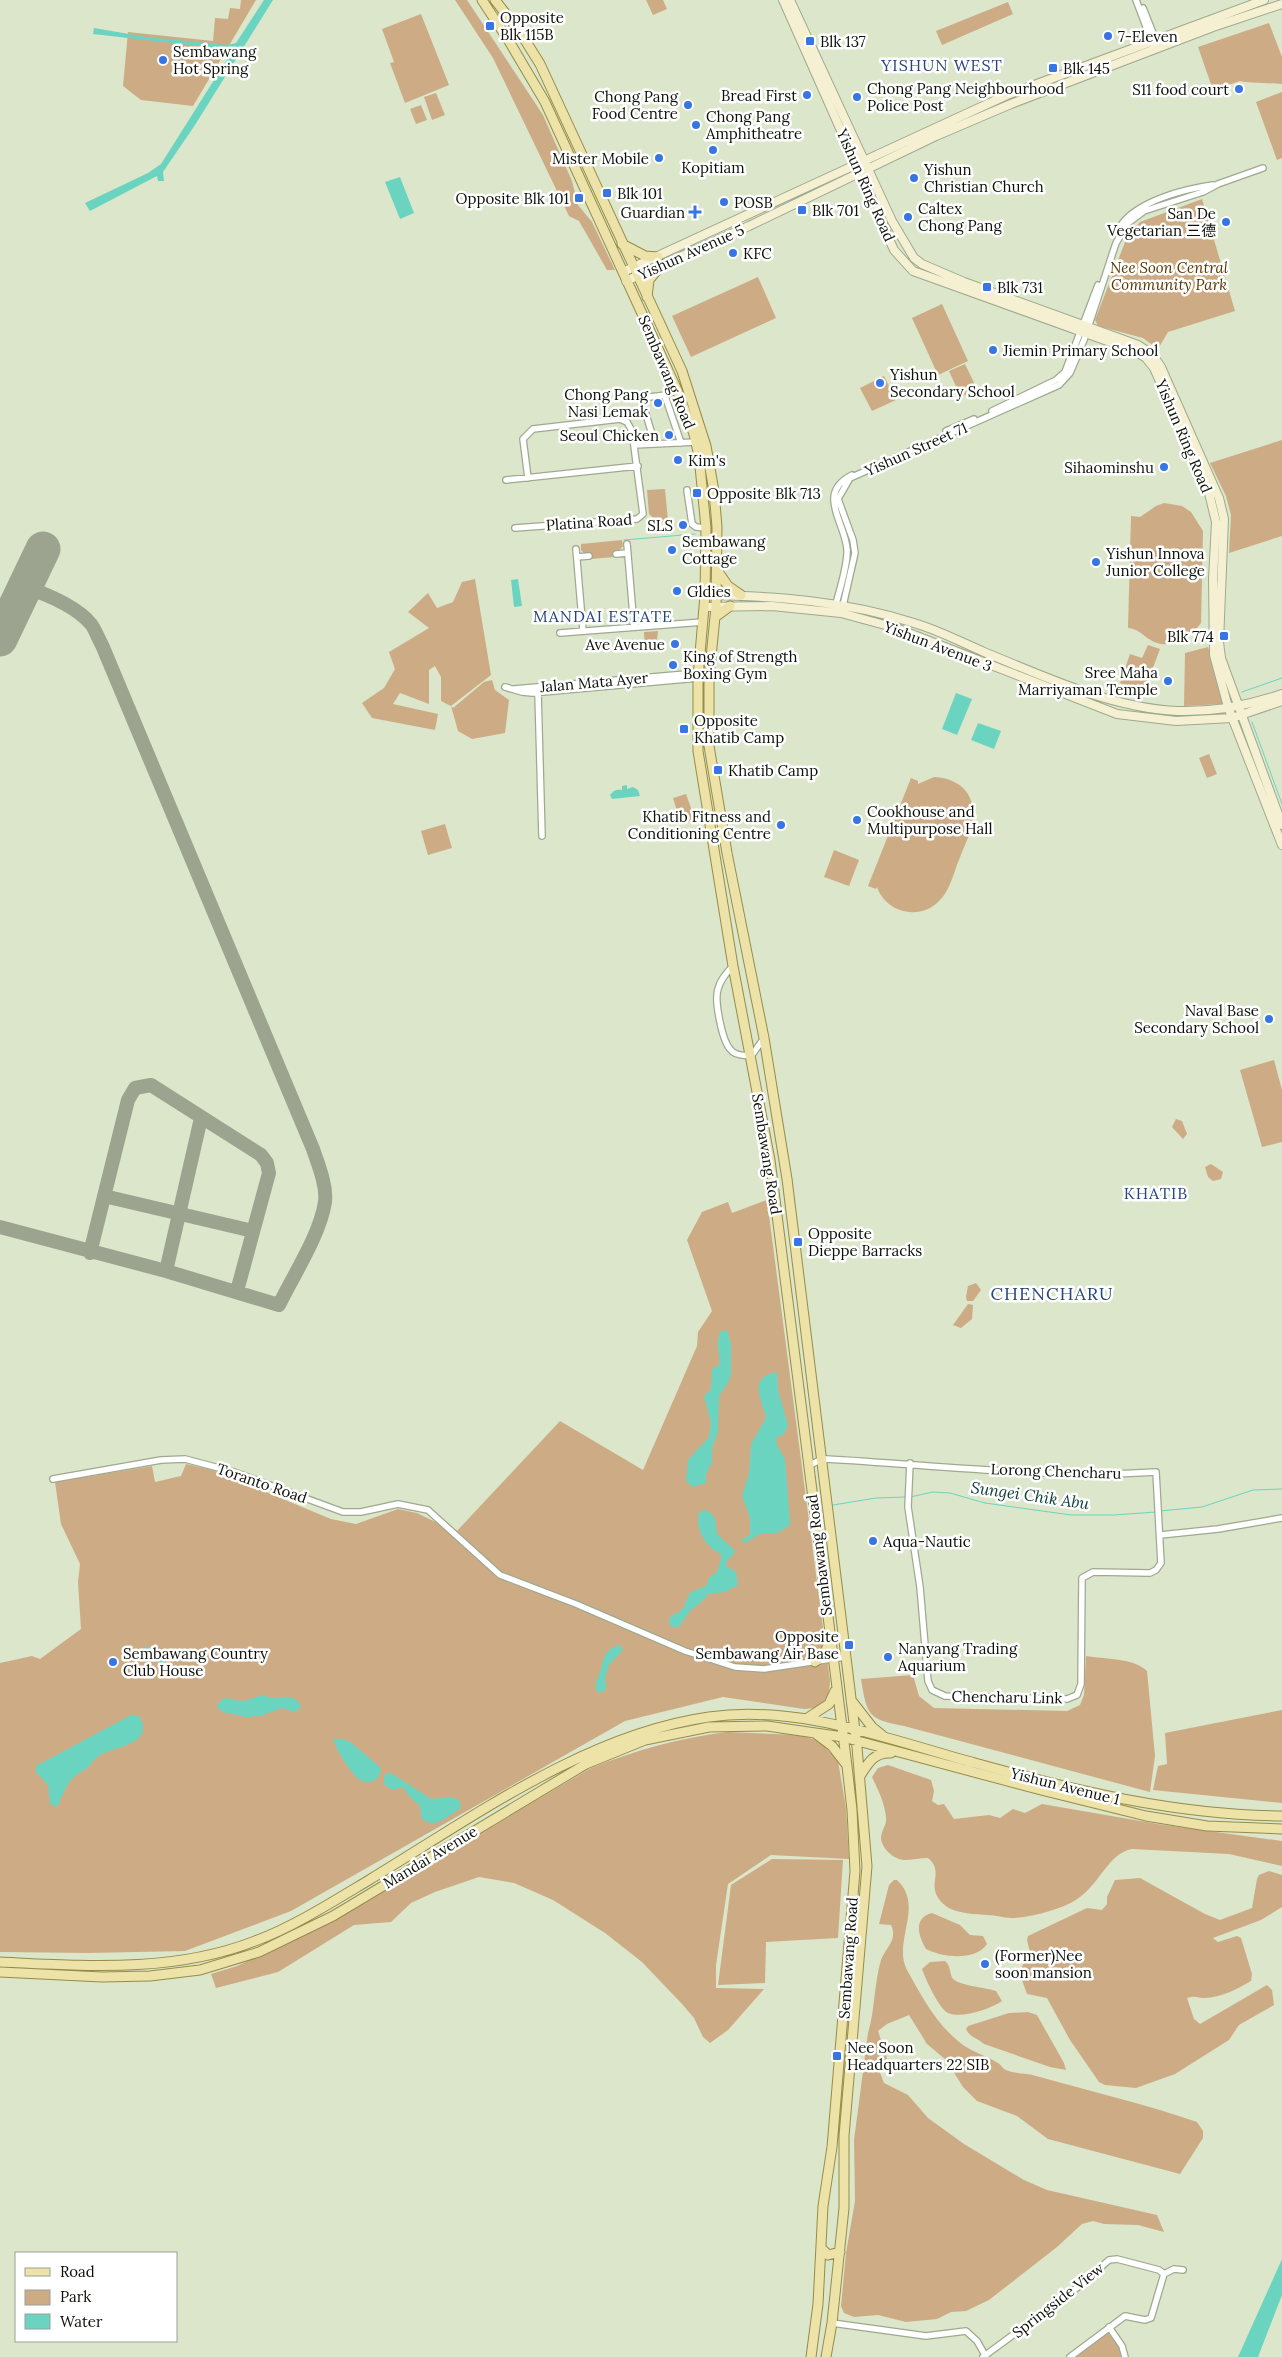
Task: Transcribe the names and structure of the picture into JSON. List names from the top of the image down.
{
  "streets": {
    "main road": [
      "Yishun Ring Road",
      "Yishun Avenue 5",
      "Sembawang Road",
      "Yishun Avenue 3",
      "Yishun Avenue 1",
      "Mandai Avenue"
    ],
    "street": [
      "Yishun Street 71",
      "Platina Road",
      "Jalan Mata Ayer",
      "Lorong Chencharu",
      "Toranto Road",
      "Chencharu Link",
      "Springside View"
    ]
  },
  "crossings": [
    ["Yishun Ring Road", "Yishun Avenue 5"],
    ["Yishun Ring Road", "Yishun Street 71"],
    ["Yishun Ring Road", "Yishun Avenue 3"],
    ["Yishun Avenue 5", "Sembawang Road"],
    ["Sembawang Road", "Yishun Avenue 3"],
    ["Sembawang Road", "Jalan Mata Ayer"],
    ["Sembawang Road", "Lorong Chencharu"],
    ["Sembawang Road", "Toranto Road"],
    ["Sembawang Road", "Yishun Avenue 1"],
    ["Sembawang Road", "Mandai Avenue"],
    ["Yishun Street 71", "Yishun Avenue 3"],
    ["Lorong Chencharu", "Chencharu Link"],
    ["Yishun Avenue 1", "Mandai Avenue"]
  ],
  "districts": [
    "YISHUN WEST",
    "MANDAI ESTATE",
    "KHATIB",
    "CHENCHARU"
  ],
  "water": ["Sungei Chik Abu"],
  "parks": ["Nee Soon Central Community Park"],
  "places": {
    "transit": [
      "Opposite Blk 115B",
      "Blk 137",
      "Blk 145",
      "Blk 101",
      "Opposite Blk 101",
      "Blk 701",
      "Blk 731",
      "Opposite Blk 713",
      "Blk 774",
      "Opposite Khatib Camp",
      "Khatib Camp",
      "Opposite Dieppe Barracks",
      "Opposite Sembawang Air Base",
      "Nee Soon Headquarters 22 SIB"
    ],
    "other": [
      "7-Eleven",
      "Sembawang Hot Spring",
      "S11 food court",
      "Bread First",
      "Chong Pang Neighbourhood Police Post",
      "Chong Pang Food Centre",
      "Chong Pang Amphitheatre",
      "Kopitiam",
      "Mister Mobile",
      "Yishun Christian Church",
      "POSB",
      "Caltex Chong Pang",
      "San De Vegetarian 三德",
      "KFC",
      "Jiemin Primary School",
      "Yishun Secondary School",
      "Chong Pang Nasi Lemak",
      "Seoul Chicken",
      "Kim's",
      "Sihaominshu",
      "SLS",
      "Sembawang Cottage",
      "Yishun Innova Junior College",
      "Gldies",
      "Ave Avenue",
      "King of Strength Boxing Gym",
      "Sree Maha Marriyaman Temple",
      "Cookhouse and Multipurpose Hall",
      "Khatib Fitness and Conditioning Centre",
      "Naval Base Secondary School",
      "Aqua-Nautic",
      "Nanyang Trading Aquarium",
      "Sembawang Country Club House",
      "(Former)Nee soon mansion"
    ],
    "health": ["Guardian"]
  },
  "legend": ["Road", "Park", "Water"]
}
